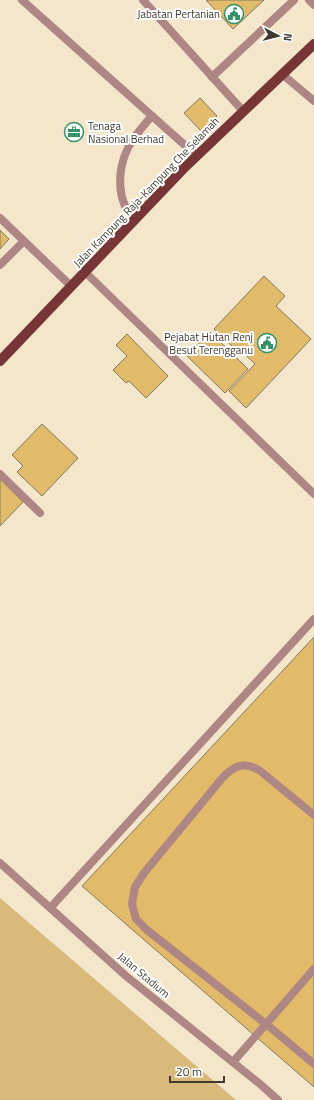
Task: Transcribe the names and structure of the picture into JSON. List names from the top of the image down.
{
  "streets": {
    "main road": ["Jalan Kampung Raja-Kampung Che Selamah"],
    "street": ["Jalan Stadium"]
  },
  "places": {
    "public building": ["Jabatan Pertanian", "Pejabat Hutan Renj Besut Terengganu"],
    "office": ["Tenaga Nasional Berhad"]
  },
  "scale_bar": "20 m",
  "north": "right"
}
